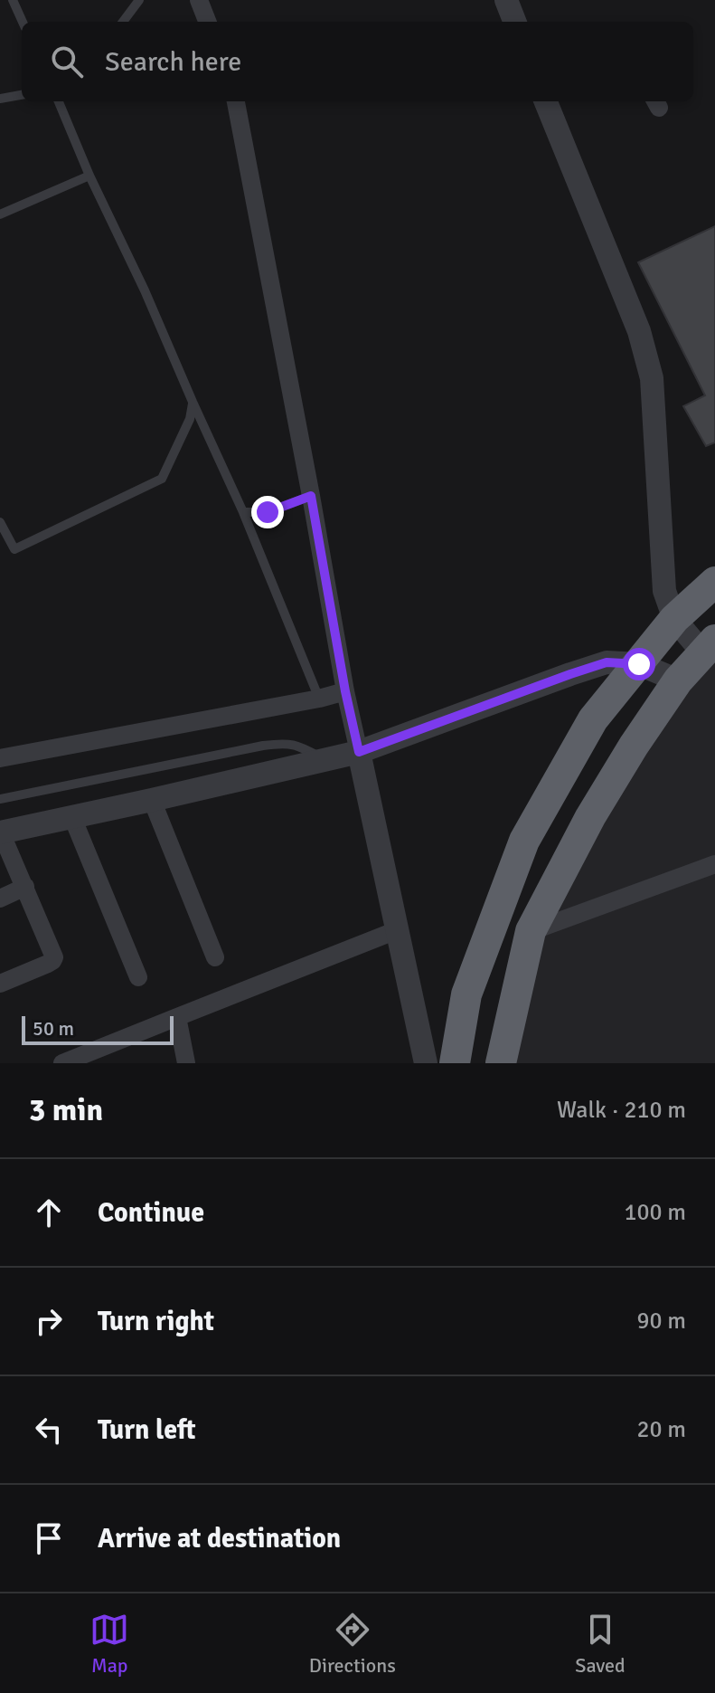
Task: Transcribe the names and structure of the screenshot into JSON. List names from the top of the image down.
{
  "scale_bar": "50 m",
  "page": {
    "search": "Search here",
    "scale": "50 m",
    "heading": ["3 min", "Walk · 210 m"],
    "list": [
      ["Continue", "100 m"],
      ["Turn right", "90 m"],
      ["Turn left", "20 m"],
      "Arrive at destination"
    ],
    "nav": ["Map", "Directions", "Saved"]
  }
}
